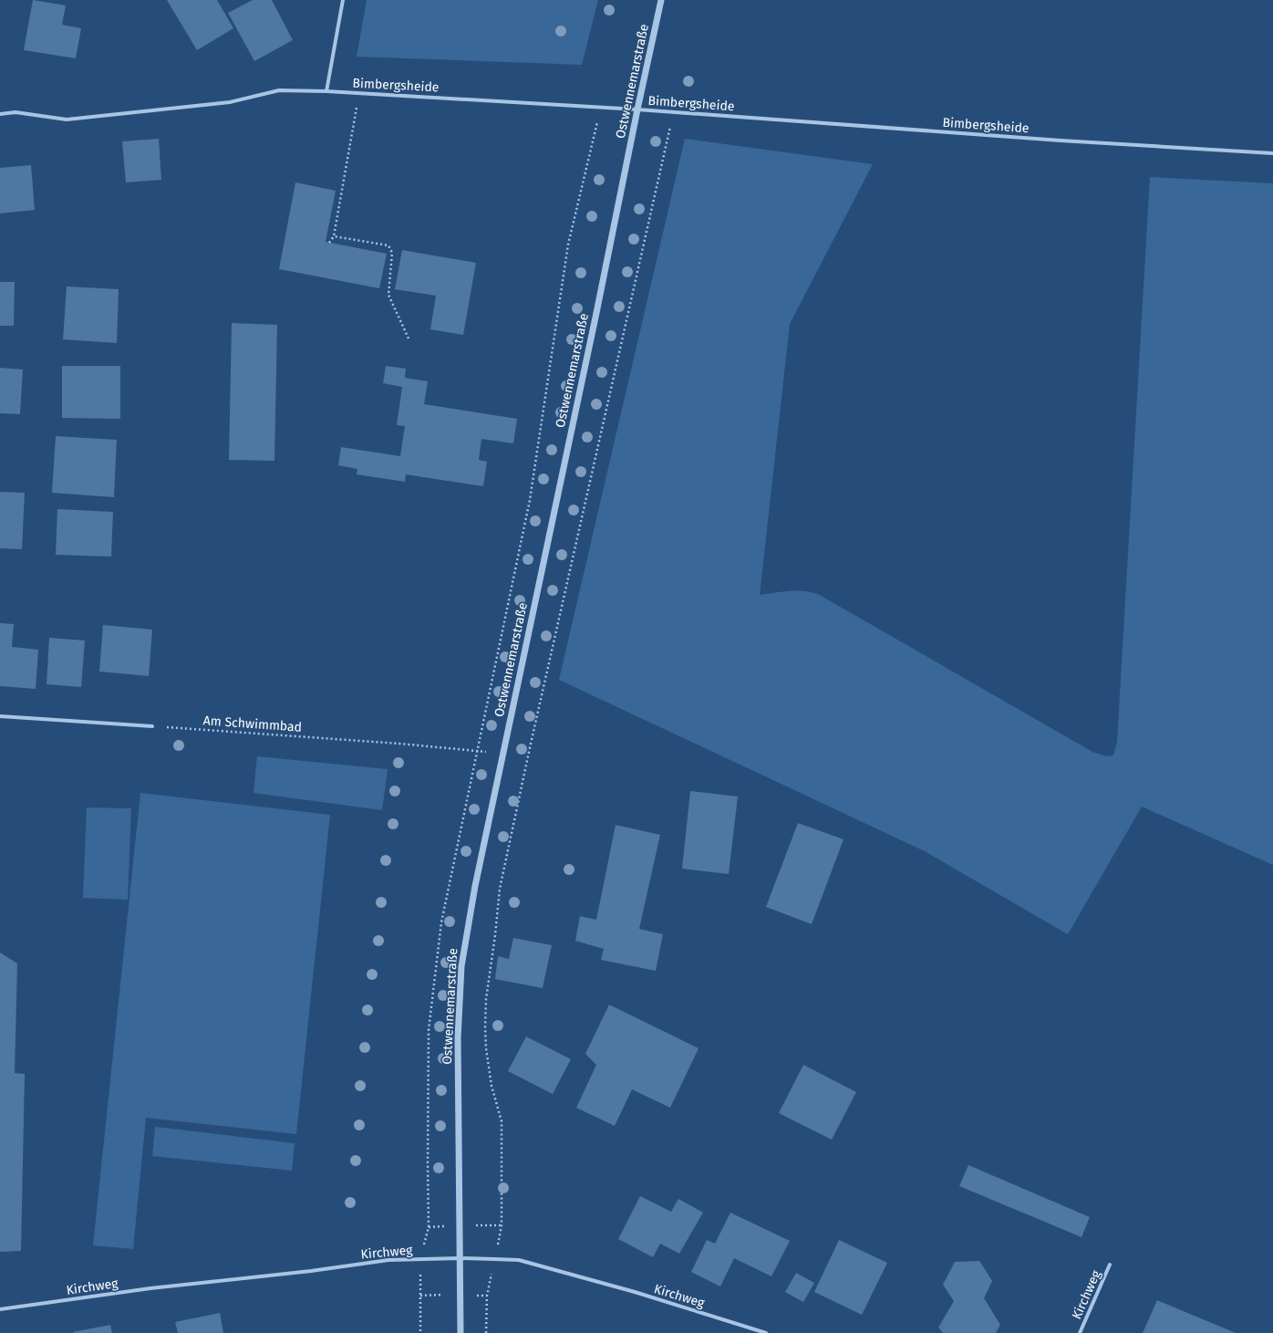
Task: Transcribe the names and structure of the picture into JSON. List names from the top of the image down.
{
  "streets": {
    "street": ["Ostwennemarstraße", "Bimbergsheide", "Kirchweg"],
    "path": ["Am Schwimmbad"]
  },
  "crossings": [
    ["Ostwennemarstraße", "Bimbergsheide"],
    ["Ostwennemarstraße", "Am Schwimmbad"],
    ["Ostwennemarstraße", "Kirchweg"]
  ]
}
